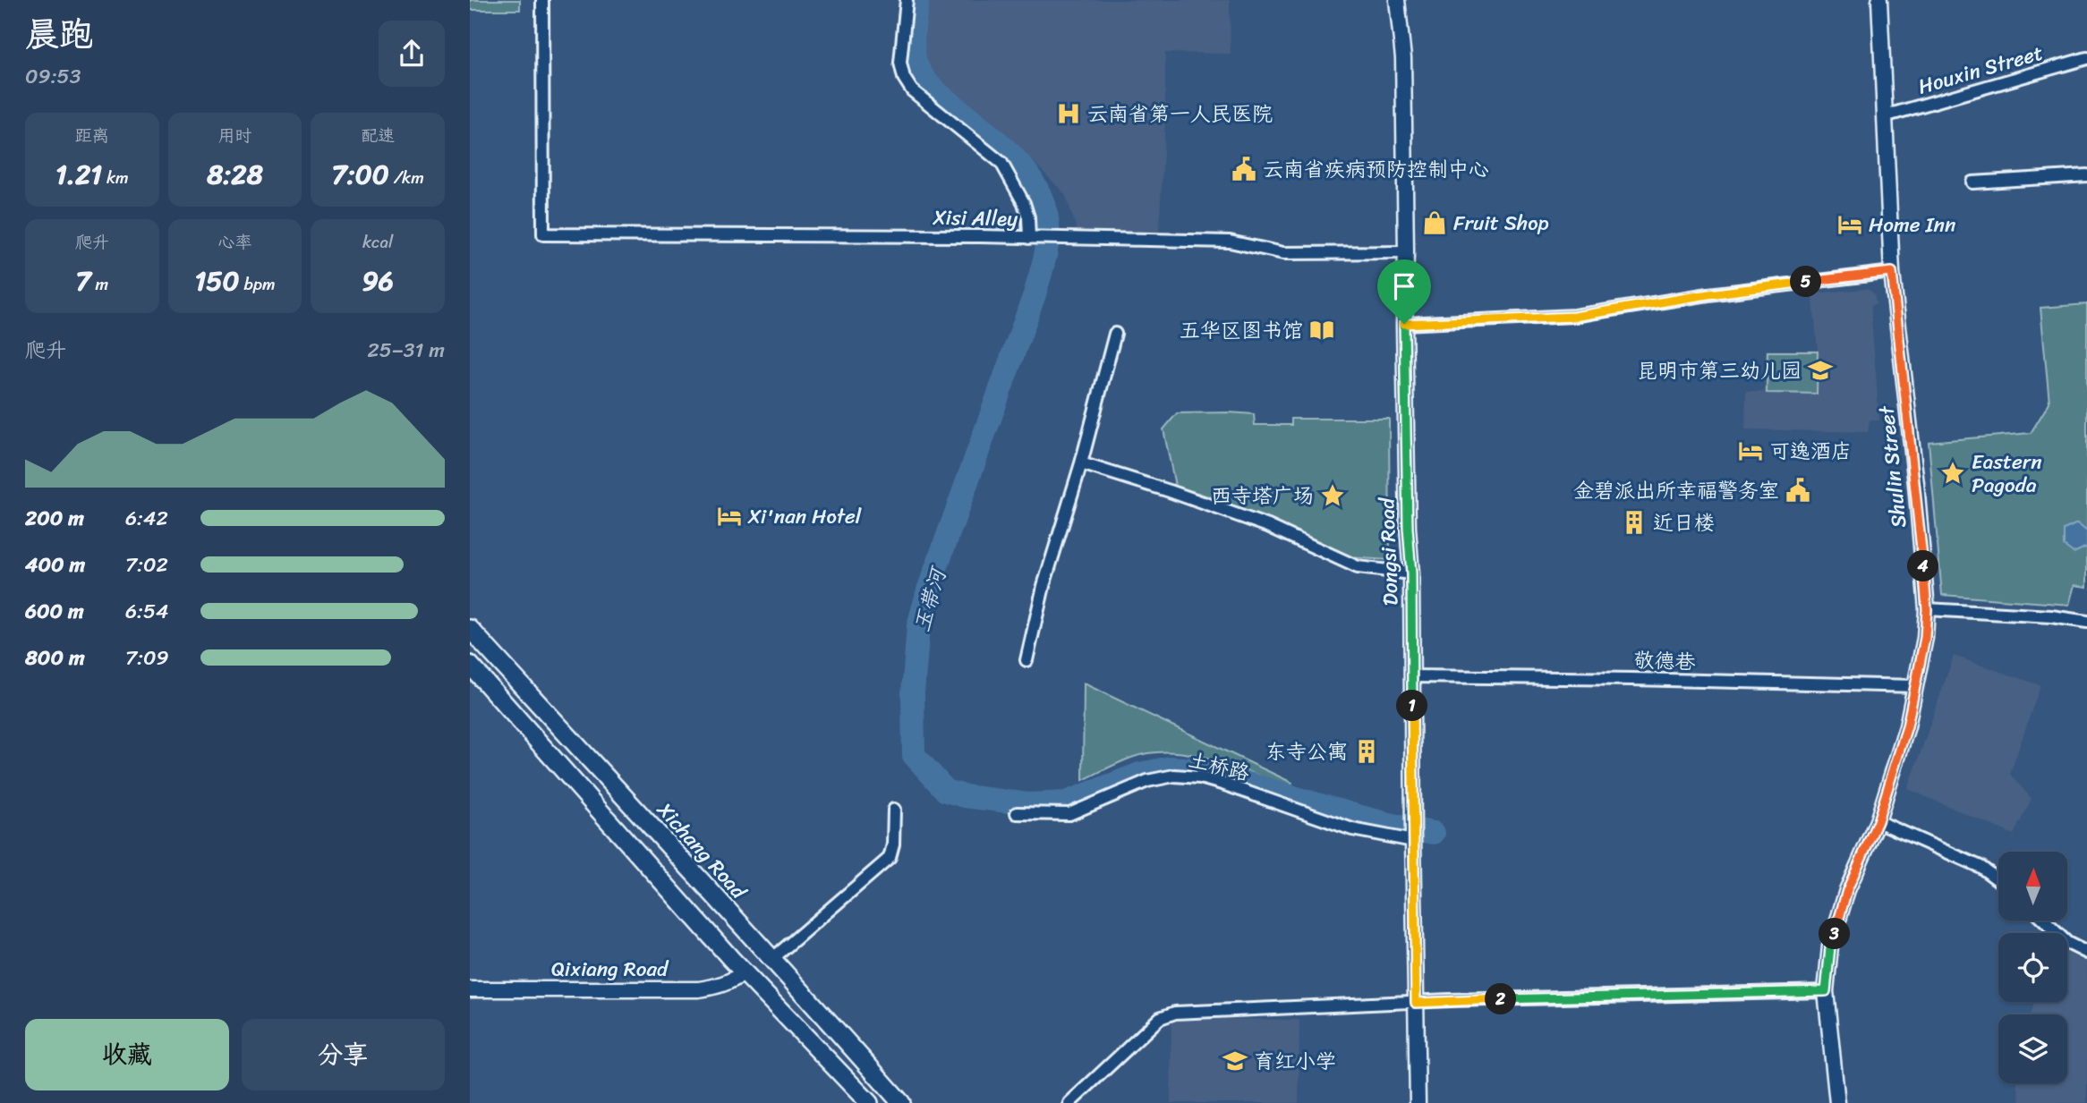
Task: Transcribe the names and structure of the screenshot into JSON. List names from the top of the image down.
{
  "streets": {
    "main road": ["Xichang Road"],
    "street": [
      "Houxin Street",
      "Xisi Alley",
      "Shulin Street",
      "Dongsi Road",
      "敬德巷",
      "土桥路",
      "Qixiang Road"
    ]
  },
  "crossings": [
    ["Houxin Street", "Shulin Street"],
    ["Xisi Alley", "Dongsi Road"],
    ["Shulin Street", "敬德巷"],
    ["Dongsi Road", "敬德巷"],
    ["Dongsi Road", "土桥路"]
  ],
  "water": ["玉带河"],
  "places": {
    "hospital": ["云南省第一人民医院"],
    "public building": ["云南省疾病预防控制中心", "金碧派出所幸福警务室"],
    "shop": ["Fruit Shop"],
    "hotel": ["Home Inn", "可逸酒店", "Xi'nan Hotel"],
    "library": ["五华区图书馆"],
    "school or university": ["昆明市第三幼儿园", "育红小学"],
    "place": ["Eastern Pagoda", "西寺塔广场"],
    "building": ["近日楼", "东寺公寓"]
  },
  "north": "top",
  "page": {
    "heading": ["晨跑", "09:53"],
    "stats": [
      ["距离", "1.21 km"],
      ["用时", "8:28"],
      ["配速", "7:00 /km"],
      ["爬升", "7 m"],
      ["心率", "150 bpm"],
      ["kcal", "96"]
    ],
    "pins": [
      "5",
      "4",
      "1",
      "3",
      "2"
    ],
    "chart": ["爬升", "25–31 m"],
    "list": [
      {
        "name": "200 m",
        "note": "6:42"
      },
      {
        "name": "400 m",
        "note": "7:02"
      },
      {
        "name": "600 m",
        "note": "6:54"
      },
      {
        "name": "800 m",
        "note": "7:09"
      }
    ],
    "buttons": ["收藏", "分享"]
  }
}
